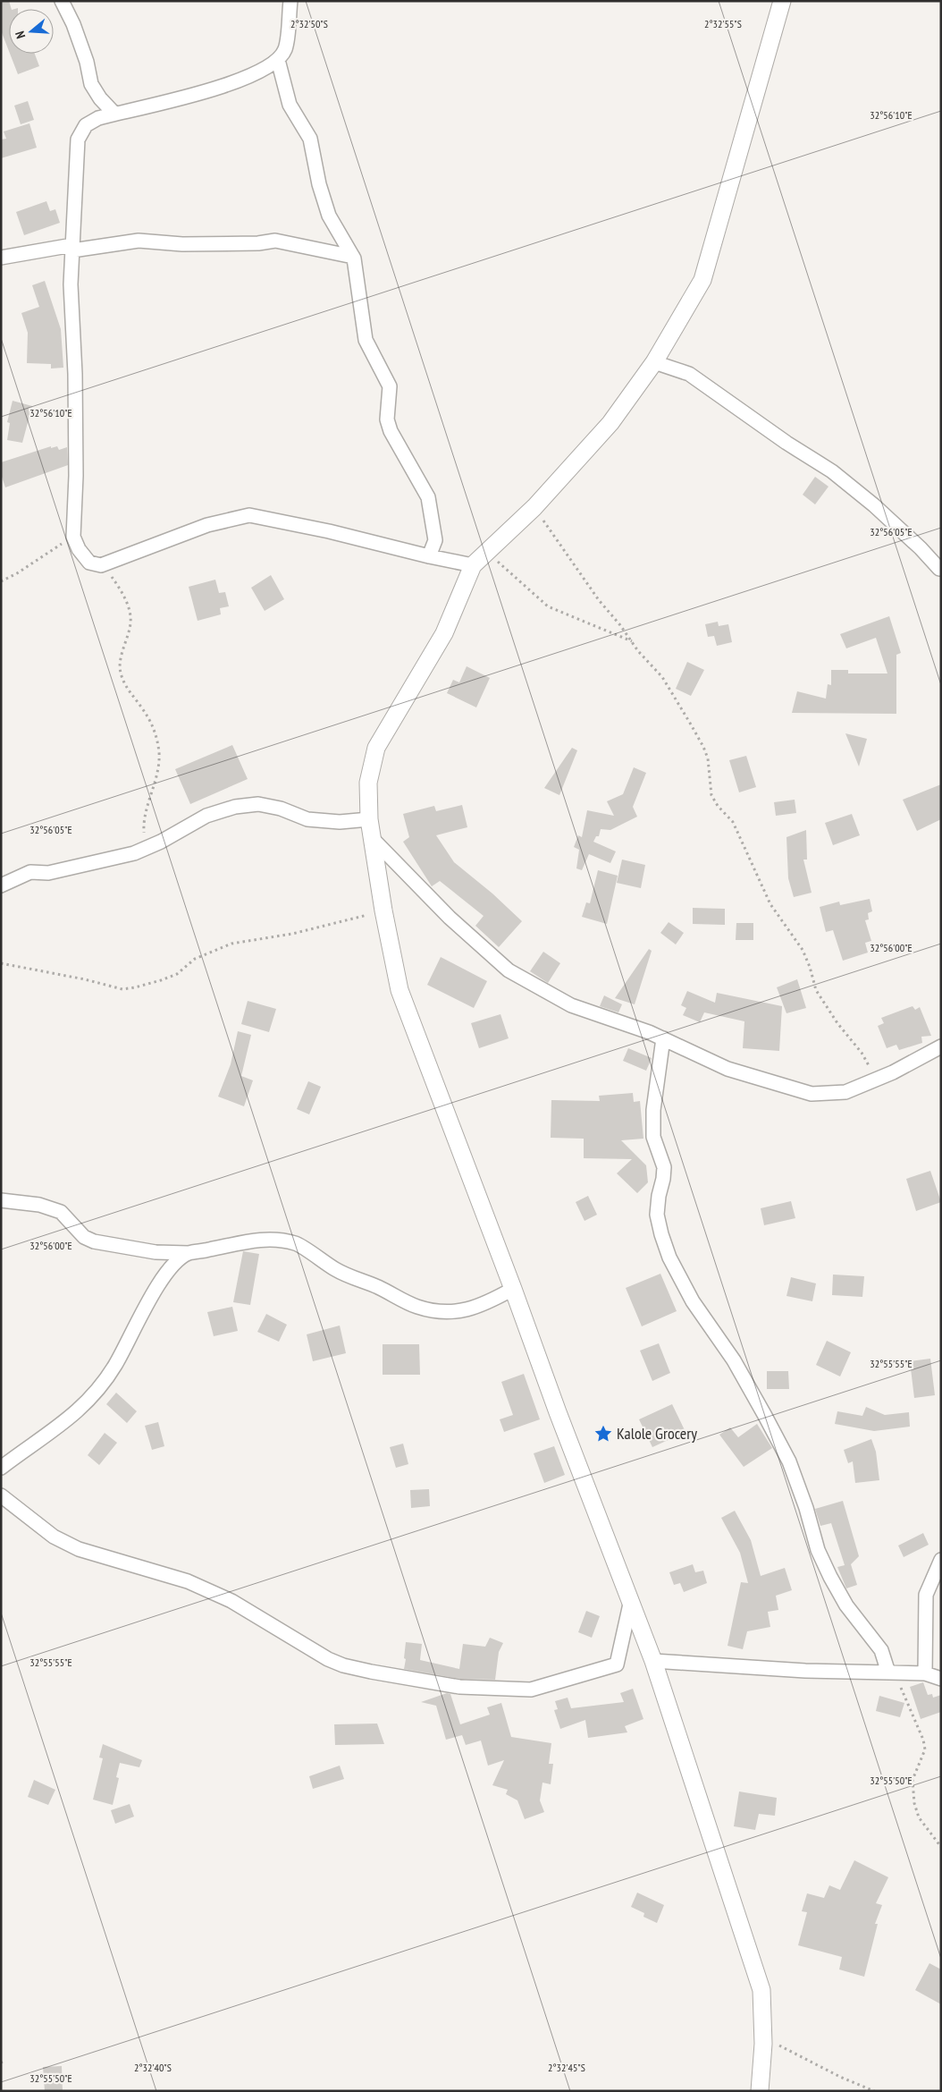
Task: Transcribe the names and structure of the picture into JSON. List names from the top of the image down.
{
  "places": {
    "place": ["Kalole Grocery"]
  },
  "north": "left",
  "coordinates": [
    "2°32'50\"S",
    "2°32'55\"S",
    "32°56'10\"E",
    "32°56'05\"E",
    "32°56'00\"E",
    "32°55'55\"E",
    "32°55'50\"E",
    "2°32'40\"S",
    "2°32'45\"S"
  ]
}
